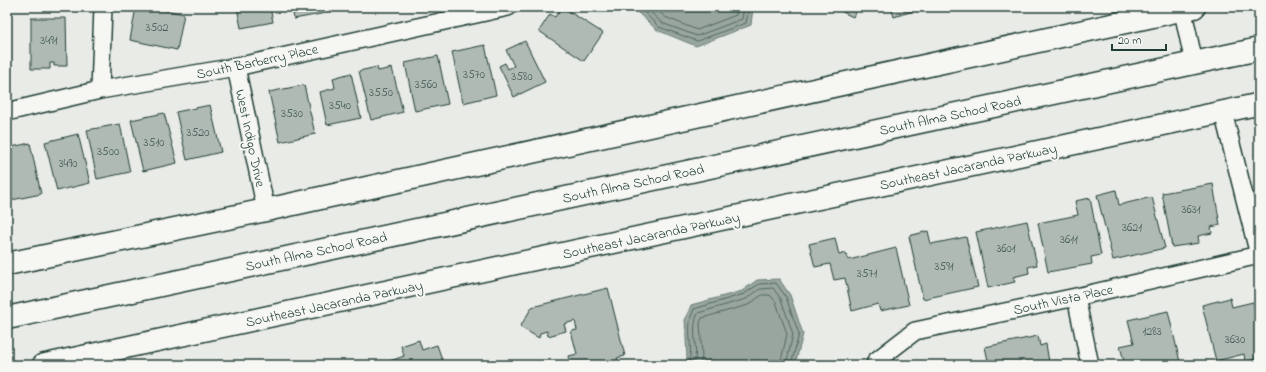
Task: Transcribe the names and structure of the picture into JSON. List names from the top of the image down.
{
  "streets": {
    "main road": ["South Alma School Road"],
    "street": [
      "South Barberry Place",
      "West Indigo Drive",
      "Southeast Jacaranda Parkway",
      "South Vista Place"
    ]
  },
  "crossings": [
    ["South Barberry Place", "West Indigo Drive"]
  ],
  "house_numbers": [
    "3502",
    "3491",
    "3570",
    "3580",
    "3560",
    "3550",
    "3540",
    "3530",
    "3520",
    "3510",
    "3500",
    "3490",
    "3631",
    "3621",
    "3611",
    "3601",
    "3591",
    "3571",
    "1283",
    "3630"
  ],
  "scale_bar": "20 m"
}
